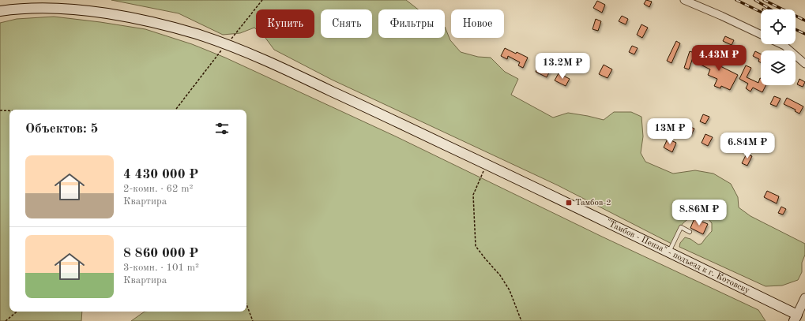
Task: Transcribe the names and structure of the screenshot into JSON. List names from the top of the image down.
{
  "streets": {
    "main road": ["\"Тамбов - Пенза\" - подъезд к г. Котовску"]
  },
  "places": {
    "transit": ["Тамбов-2"]
  },
  "page": {
    "chip": [
      "Купить",
      "Снять",
      "Фильтры",
      "Новое"
    ],
    "price": [
      "4.43M ₽",
      "13.2M ₽",
      "13M ₽",
      "6.84M ₽",
      "8.86M ₽"
    ],
    "heading": "Объектов: 5",
    "list": [
      {
        "name": "4 430 000 ₽",
        "note": "2-комн. · 62 m² · Квартира"
      },
      {
        "name": "8 860 000 ₽",
        "note": "3-комн. · 101 m² · Квартира"
      }
    ]
  }
}
